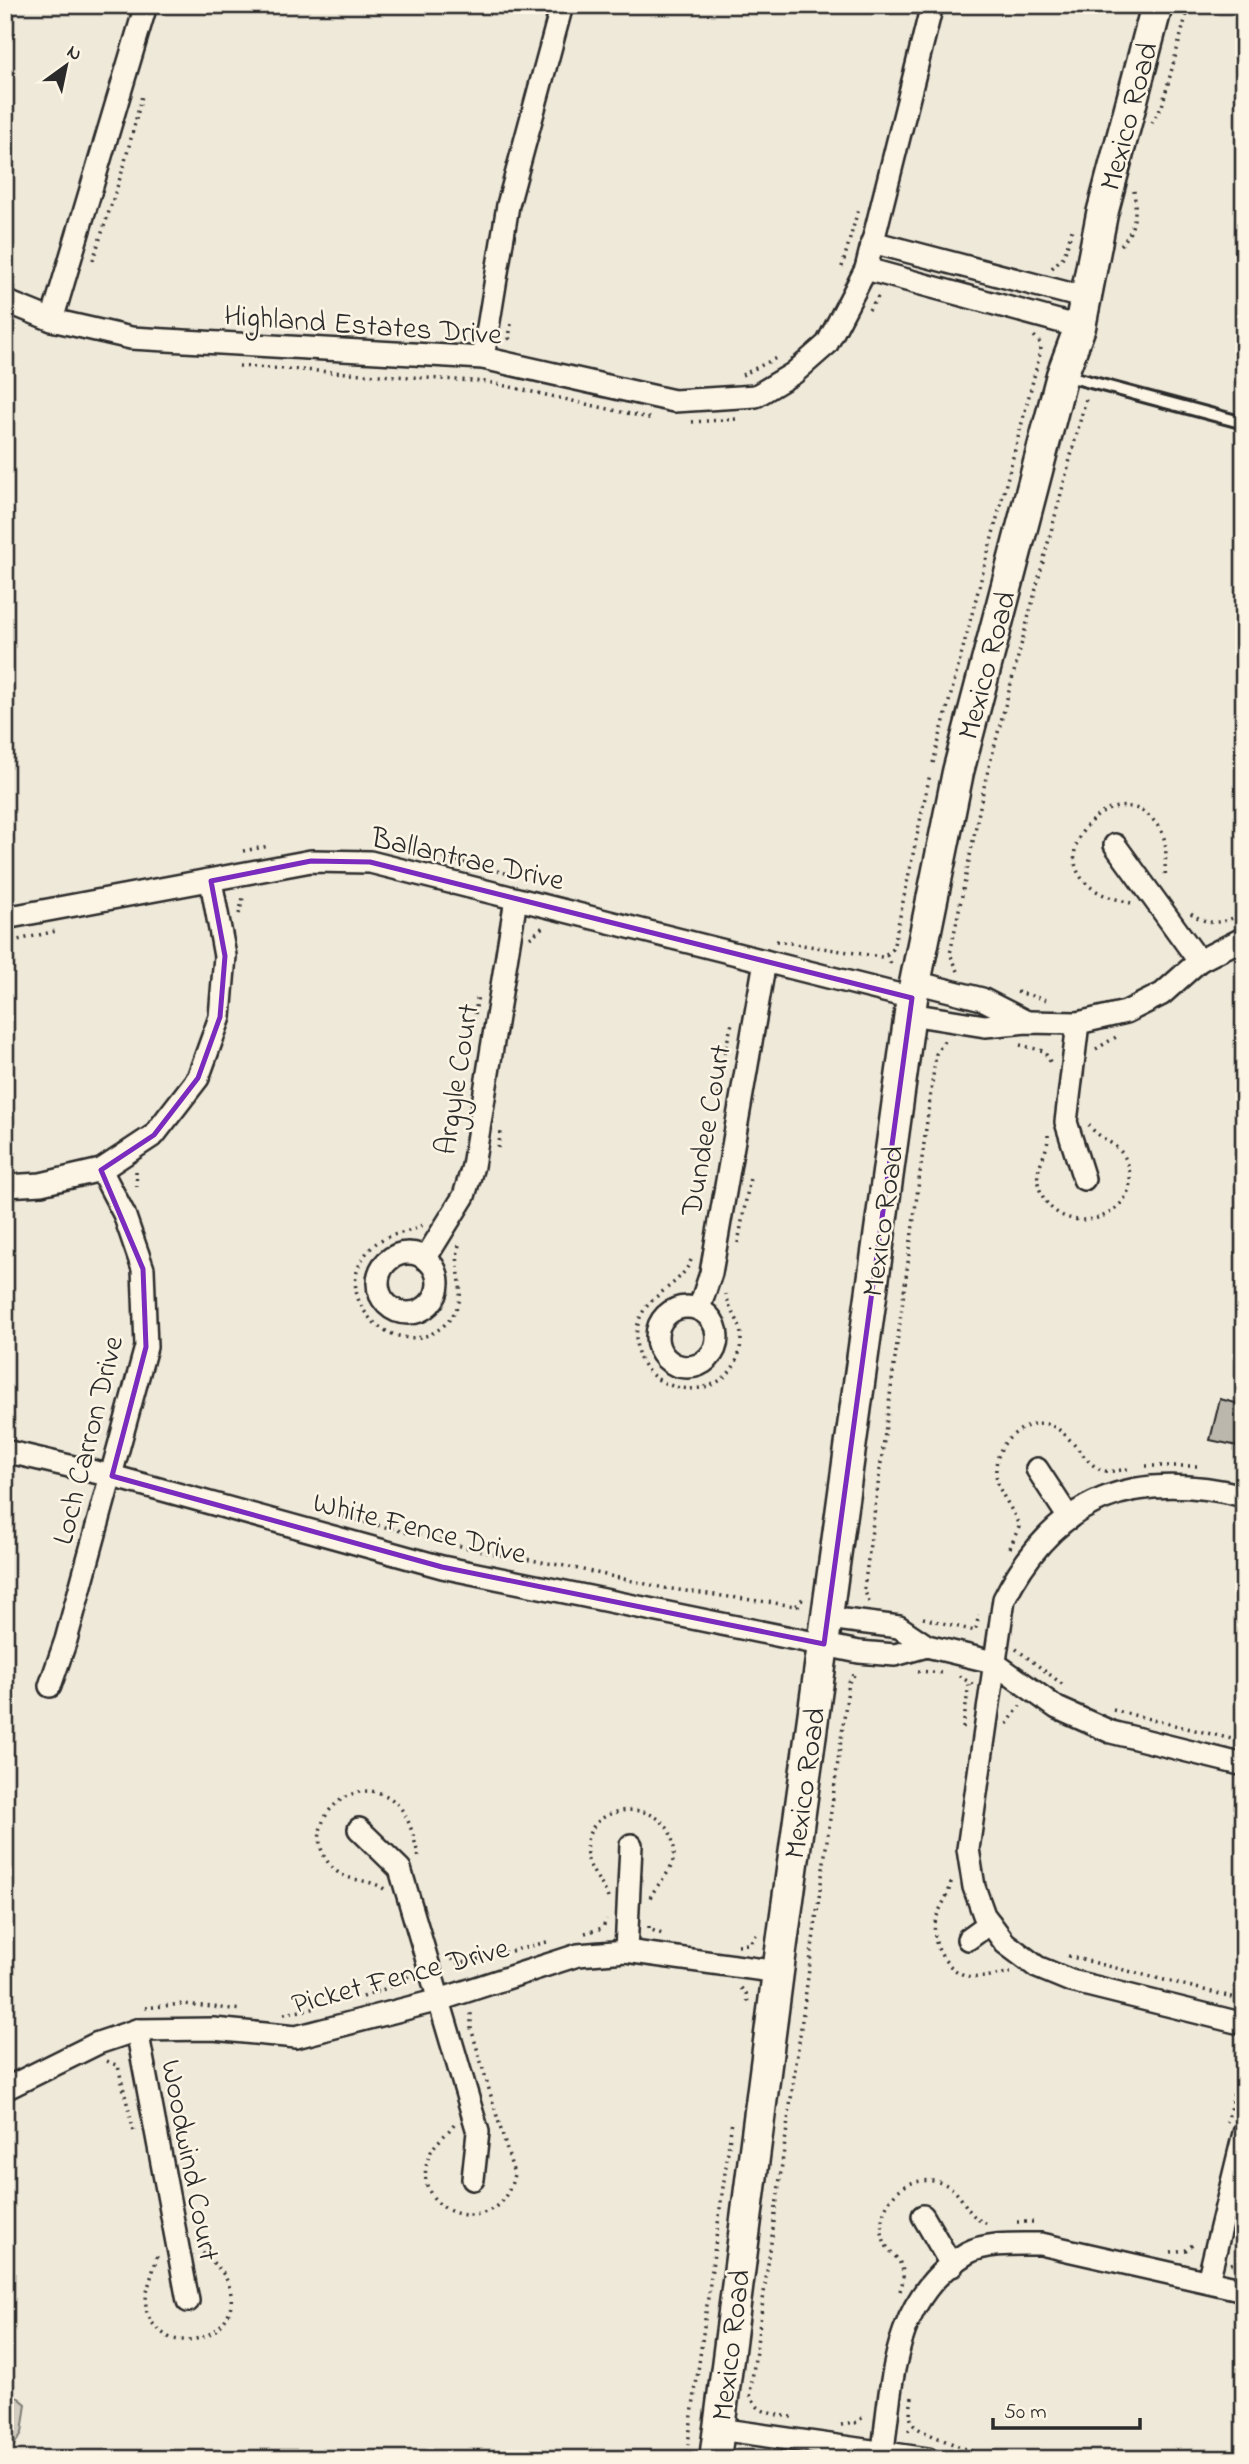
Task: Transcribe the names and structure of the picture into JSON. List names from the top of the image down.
{
  "streets": {
    "street": [
      "Mexico Road",
      "Highland Estates Drive",
      "Ballantrae Drive",
      "Argyle Court",
      "Dundee Court",
      "Loch Carron Drive",
      "White Fence Drive",
      "Picket Fence Drive",
      "Woodwind Court"
    ]
  },
  "crossings": [
    ["Mexico Road", "Ballantrae Drive"],
    ["Mexico Road", "White Fence Drive"],
    ["Mexico Road", "Picket Fence Drive"],
    ["Ballantrae Drive", "Argyle Court"],
    ["Ballantrae Drive", "Dundee Court"],
    ["Loch Carron Drive", "White Fence Drive"],
    ["Picket Fence Drive", "Woodwind Court"]
  ],
  "scale_bar": "50 m",
  "north": "top right"
}
